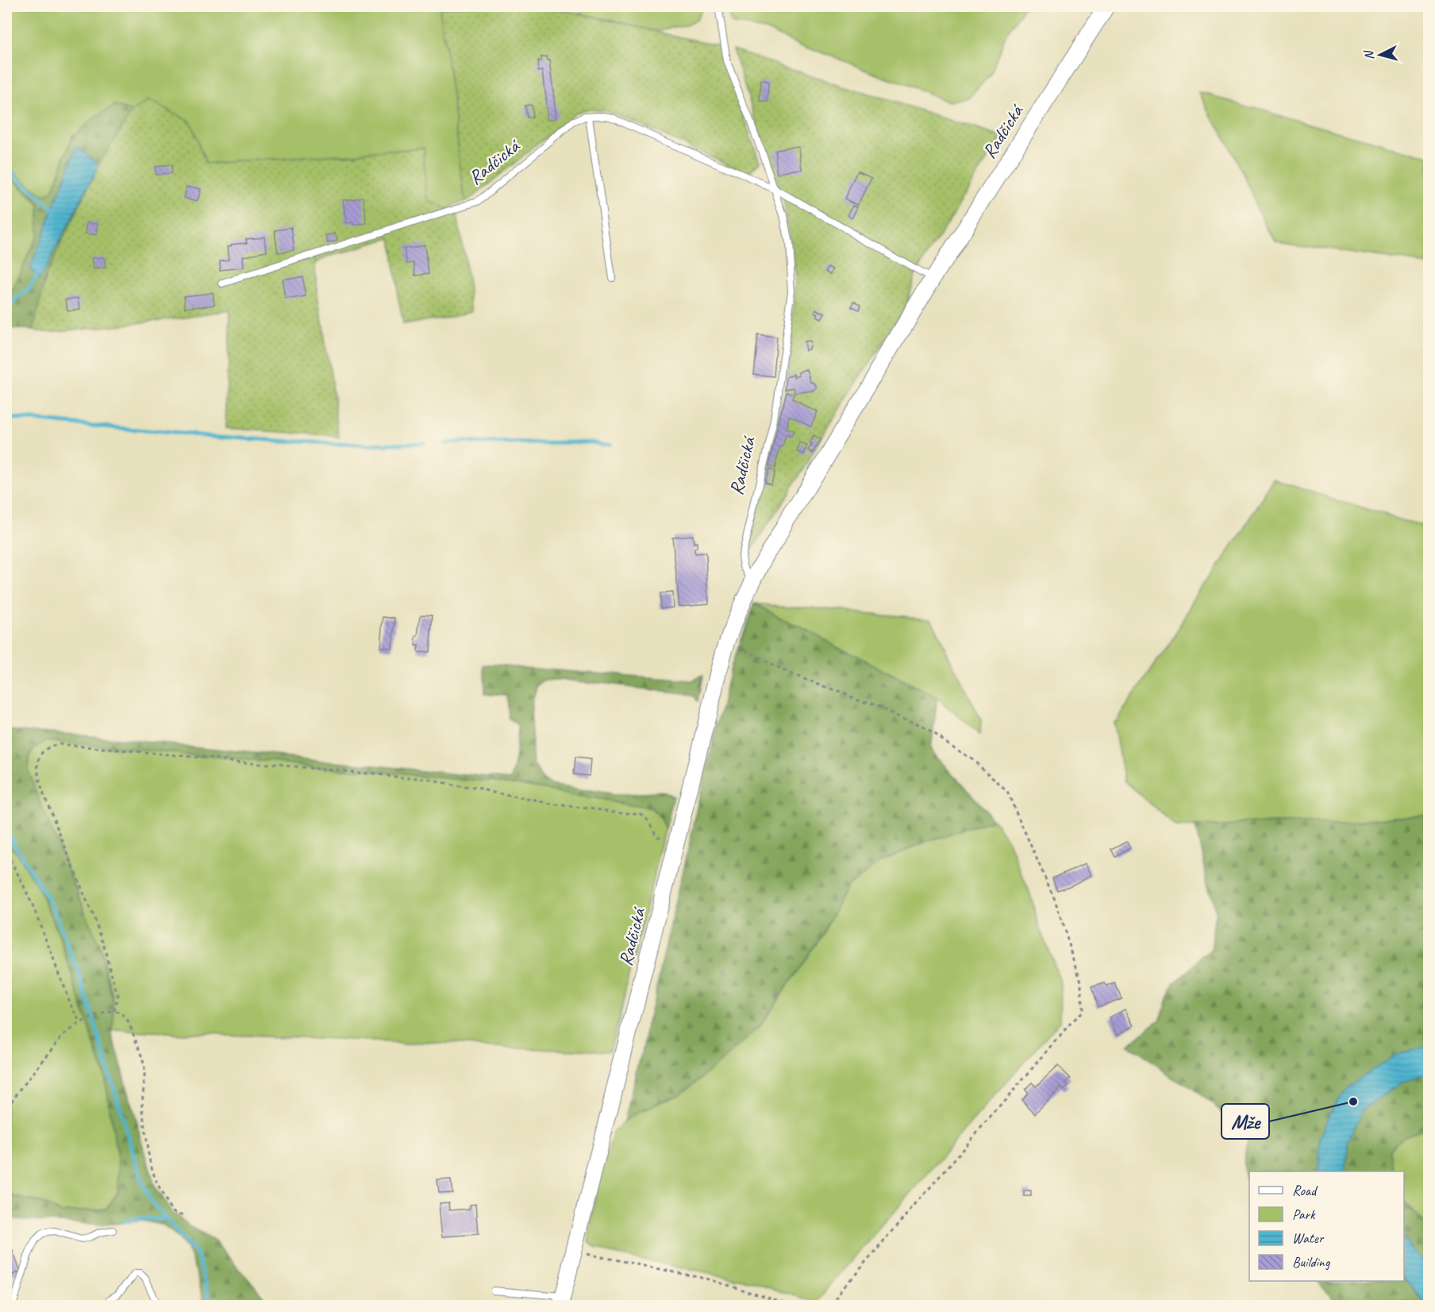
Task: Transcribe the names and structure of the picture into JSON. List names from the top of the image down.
{
  "streets": {
    "street": ["Radčická"]
  },
  "places": ["Mže"],
  "legend": [
    "Road",
    "Park",
    "Water",
    "Building"
  ],
  "north": "left"
}
